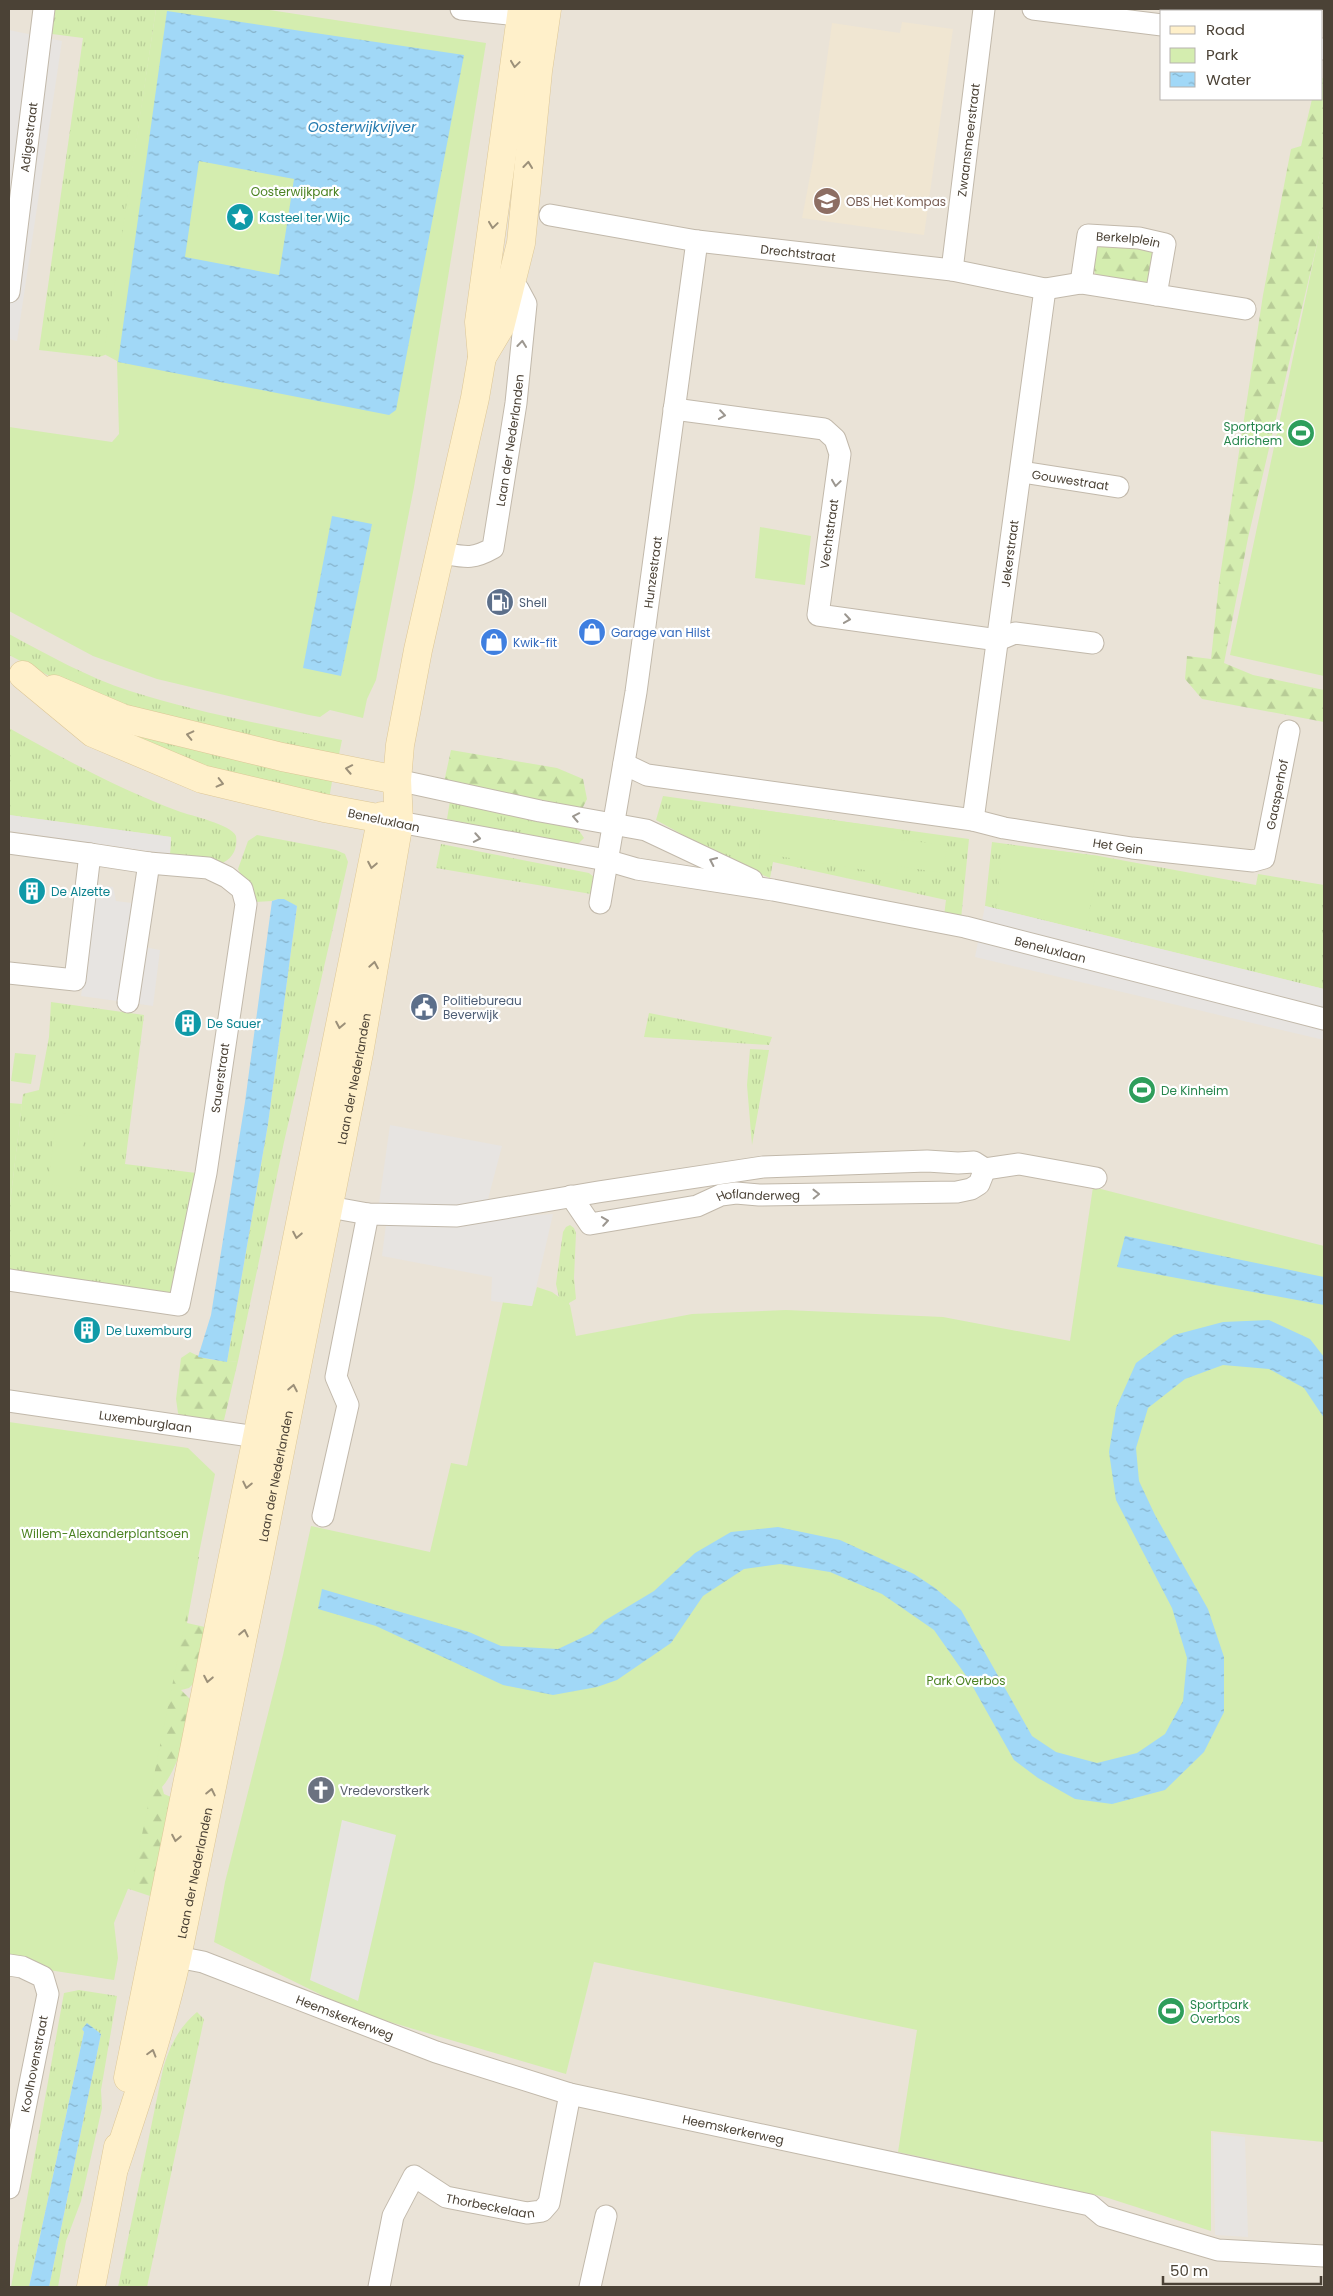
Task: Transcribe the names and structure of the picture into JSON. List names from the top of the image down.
{
  "streets": {
    "main road": ["Laan der Nederlanden", "Beneluxlaan"],
    "street": [
      "Adigestraat",
      "Zwaansmeerstraat",
      "Berkelplein",
      "Drechtstraat",
      "Gouwestraat",
      "Vechtstraat",
      "Jekerstraat",
      "Hunzestraat",
      "Gaasperhof",
      "Het Gein",
      "Sauerstraat",
      "Hoflanderweg",
      "Luxemburglaan",
      "Heemskerkerweg",
      "Koolhovenstraat",
      "Thorbeckelaan"
    ]
  },
  "crossings": [
    ["Zwaansmeerstraat", "Drechtstraat"],
    ["Drechtstraat", "Jekerstraat"],
    ["Drechtstraat", "Hunzestraat"],
    ["Laan der Nederlanden", "Beneluxlaan"],
    ["Laan der Nederlanden", "Hoflanderweg"],
    ["Laan der Nederlanden", "Luxemburglaan"],
    ["Laan der Nederlanden", "Heemskerkerweg"],
    ["Gouwestraat", "Jekerstraat"],
    ["Vechtstraat", "Jekerstraat"],
    ["Vechtstraat", "Hunzestraat"],
    ["Jekerstraat", "Het Gein"],
    ["Hunzestraat", "Beneluxlaan"],
    ["Gaasperhof", "Het Gein"],
    ["Heemskerkerweg", "Thorbeckelaan"]
  ],
  "water": ["Oosterwijkvijver"],
  "parks": ["Oosterwijkpark", "Willem-Alexanderplantsoen", "Park Overbos"],
  "places": {
    "school or university": ["OBS Het Kompas"],
    "place": ["Kasteel ter Wijc"],
    "sports": ["Sportpark Adrichem", "De Kinheim", "Sportpark Overbos"],
    "fuel station": ["Shell"],
    "shop": ["Garage van Hilst", "Kwik-fit"],
    "building": ["De Alzette", "De Sauer", "De Luxemburg"],
    "public building": ["Politiebureau Beverwijk"],
    "church": ["Vredevorstkerk"]
  },
  "legend": ["Road", "Park", "Water"],
  "scale_bar": "50 m"
}
